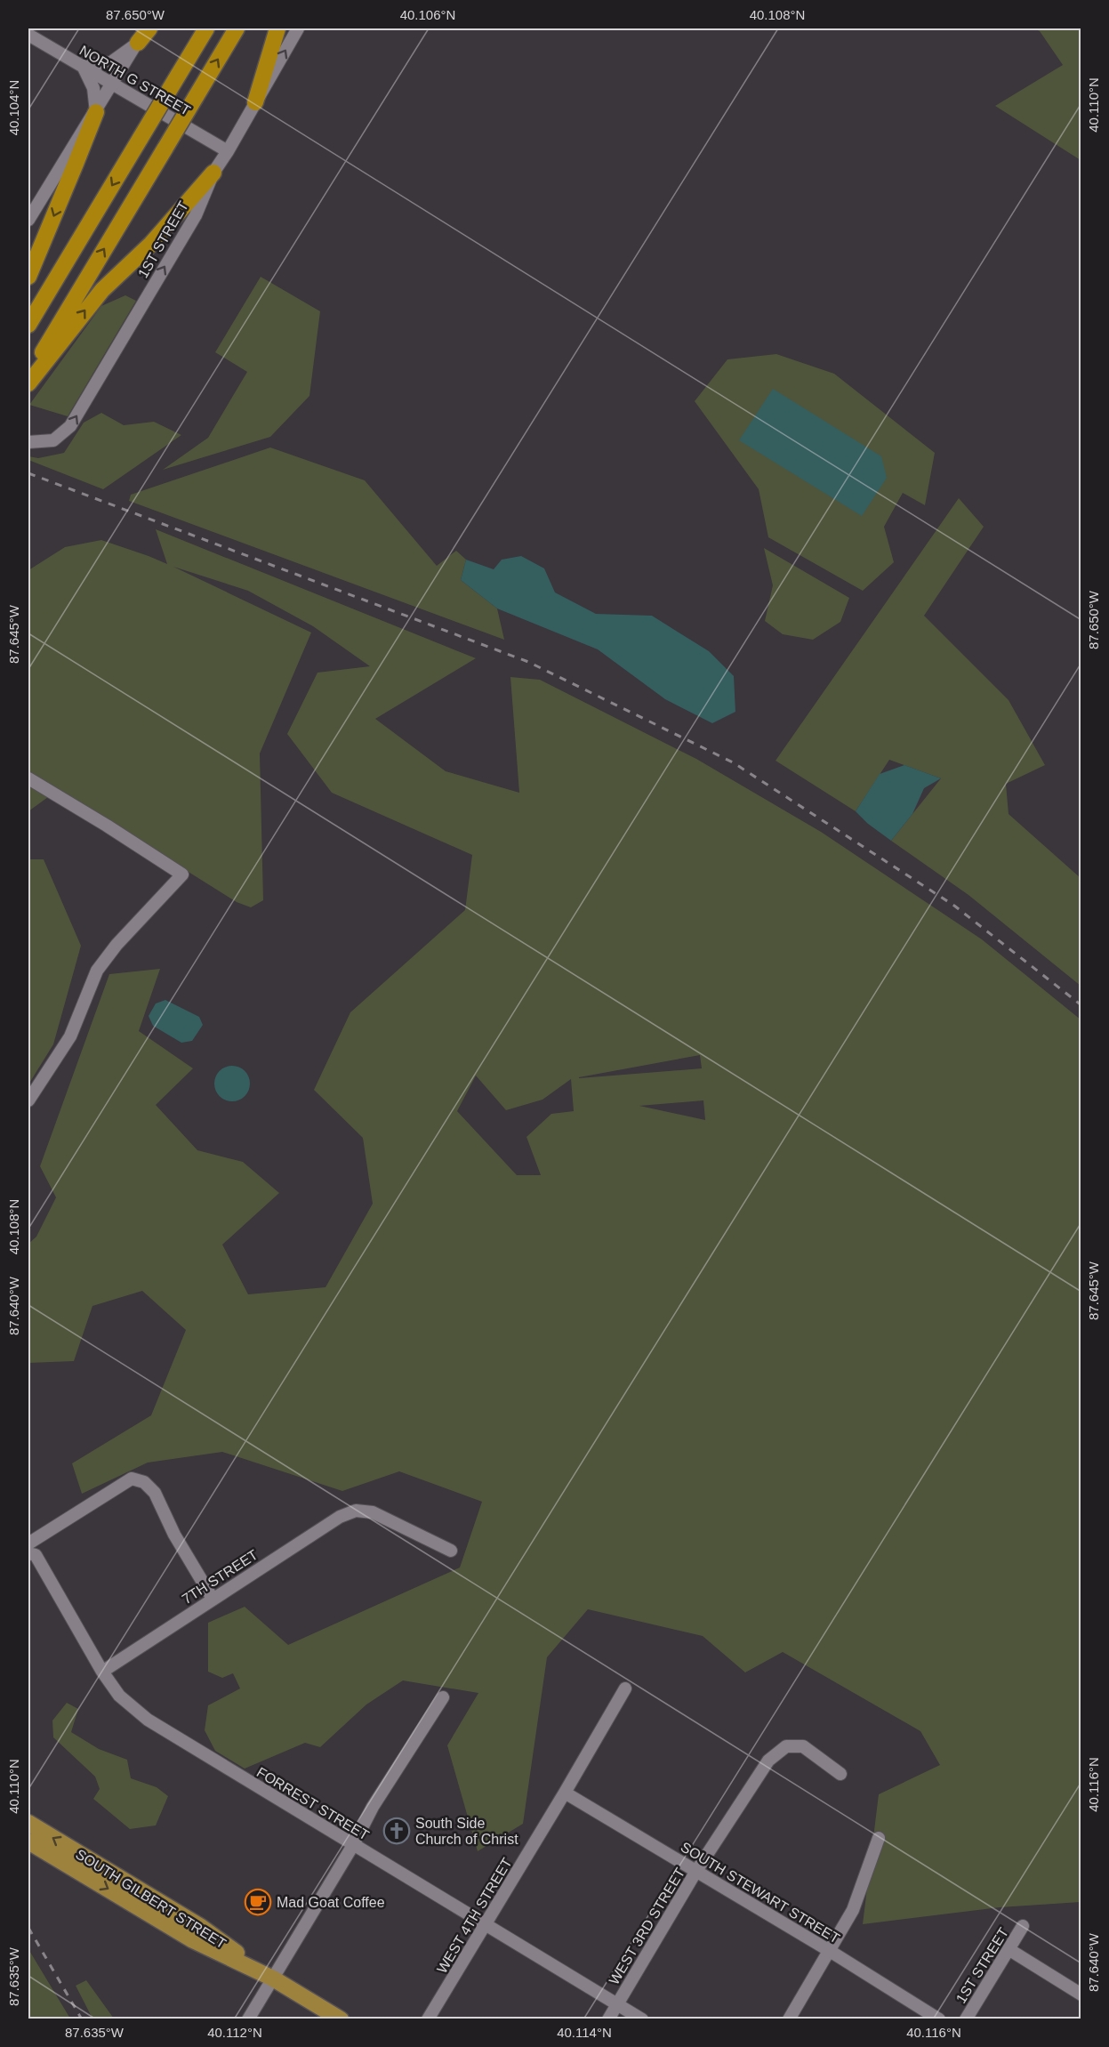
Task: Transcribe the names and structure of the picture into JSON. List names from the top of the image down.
{
  "streets": {
    "main road": ["SOUTH GILBERT STREET"],
    "street": [
      "NORTH G STREET",
      "1ST STREET",
      "7TH STREET",
      "FORREST STREET",
      "SOUTH STEWART STREET",
      "WEST 4TH STREET",
      "WEST 3RD STREET"
    ]
  },
  "crossings": [
    ["NORTH G STREET", "1ST STREET"],
    ["7TH STREET", "FORREST STREET"],
    ["FORREST STREET", "WEST 4TH STREET"],
    ["FORREST STREET", "WEST 3RD STREET"],
    ["SOUTH STEWART STREET", "WEST 4TH STREET"],
    ["SOUTH STEWART STREET", "WEST 3RD STREET"]
  ],
  "one_way": ["1ST STREET"],
  "places": {
    "church": ["South Side Church of Christ"],
    "cafe": ["Mad Goat Coffee"]
  },
  "coordinates": [
    "87.650°W",
    "40.106°N",
    "40.108°N",
    "40.110°N",
    "40.104°N",
    "87.645°W",
    "87.640°W",
    "40.116°N",
    "87.635°W",
    "40.112°N",
    "40.114°N"
  ]
}
